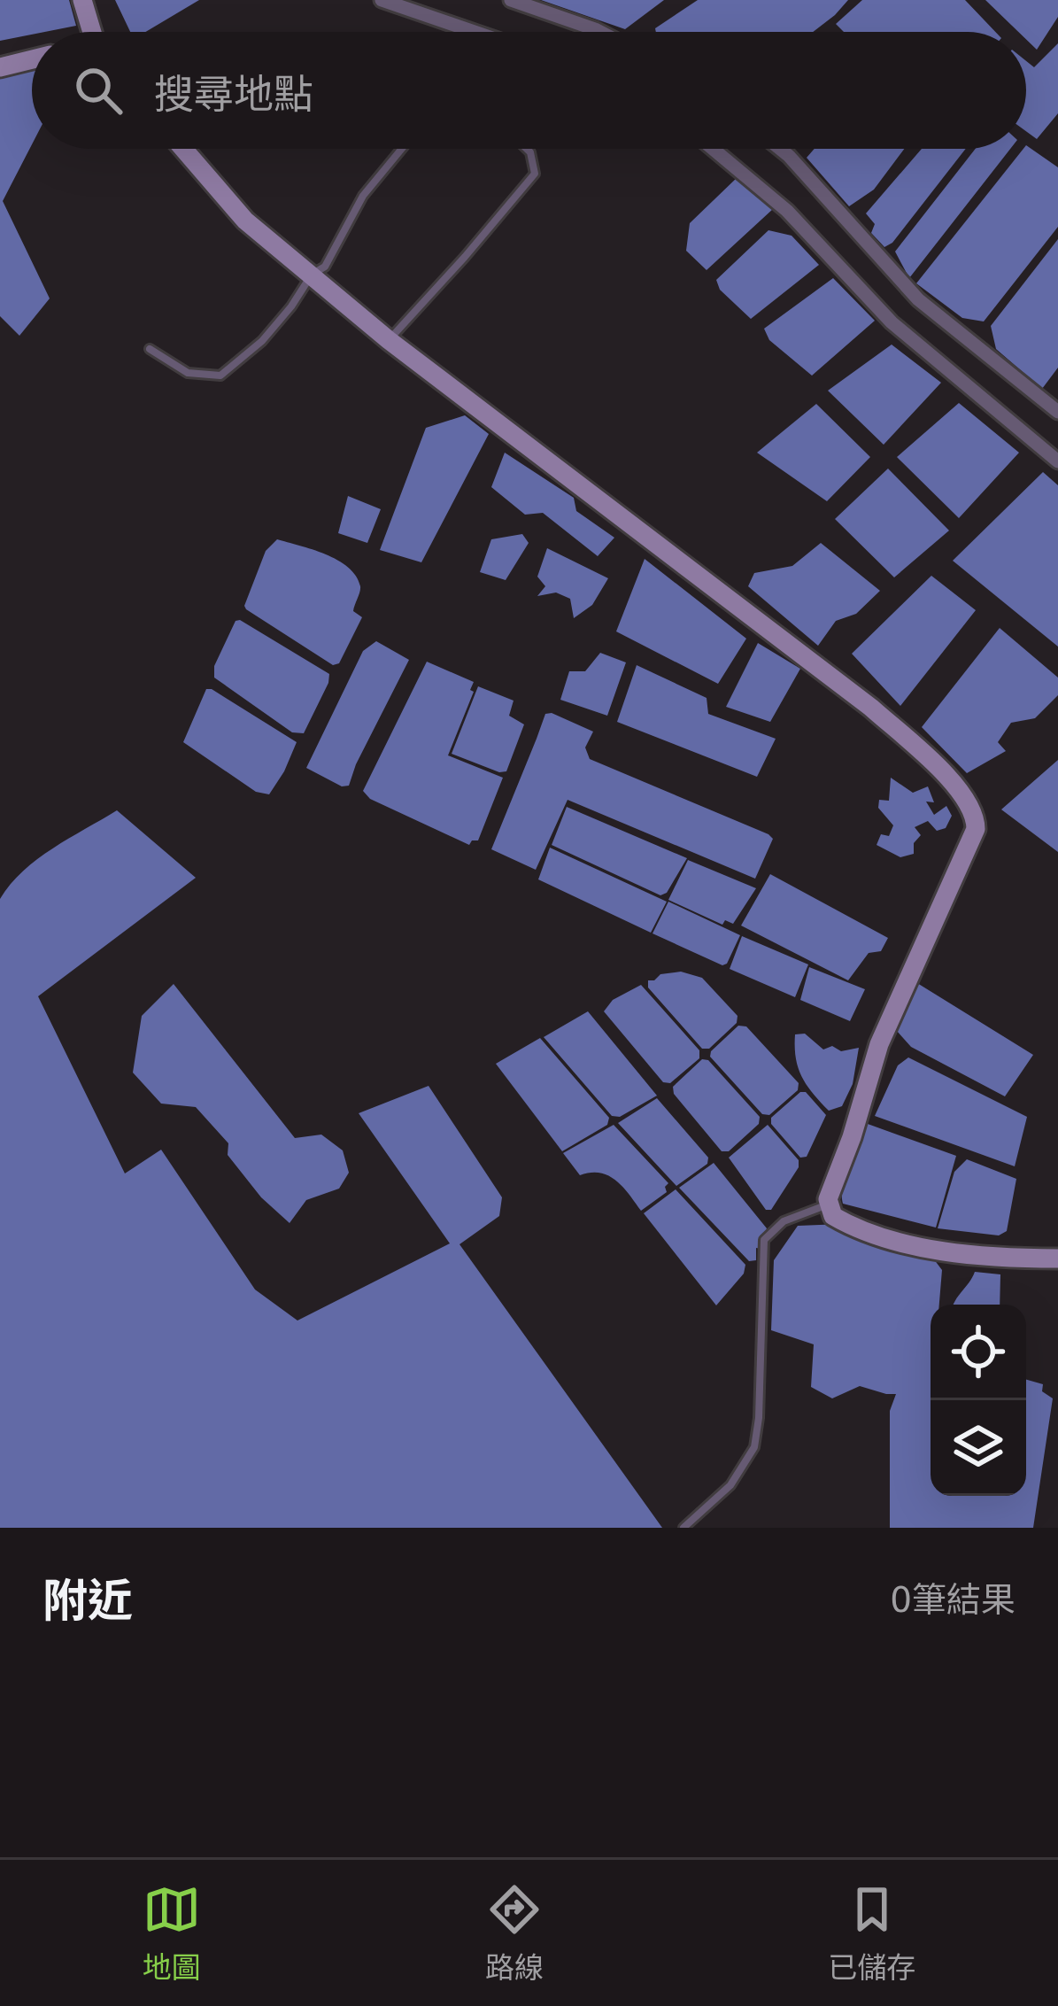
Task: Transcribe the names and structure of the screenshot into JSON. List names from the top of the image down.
{
  "page": {
    "search": "搜尋地點",
    "heading": ["附近", "0筆結果"],
    "nav": ["地圖", "路線", "已儲存"]
  }
}
